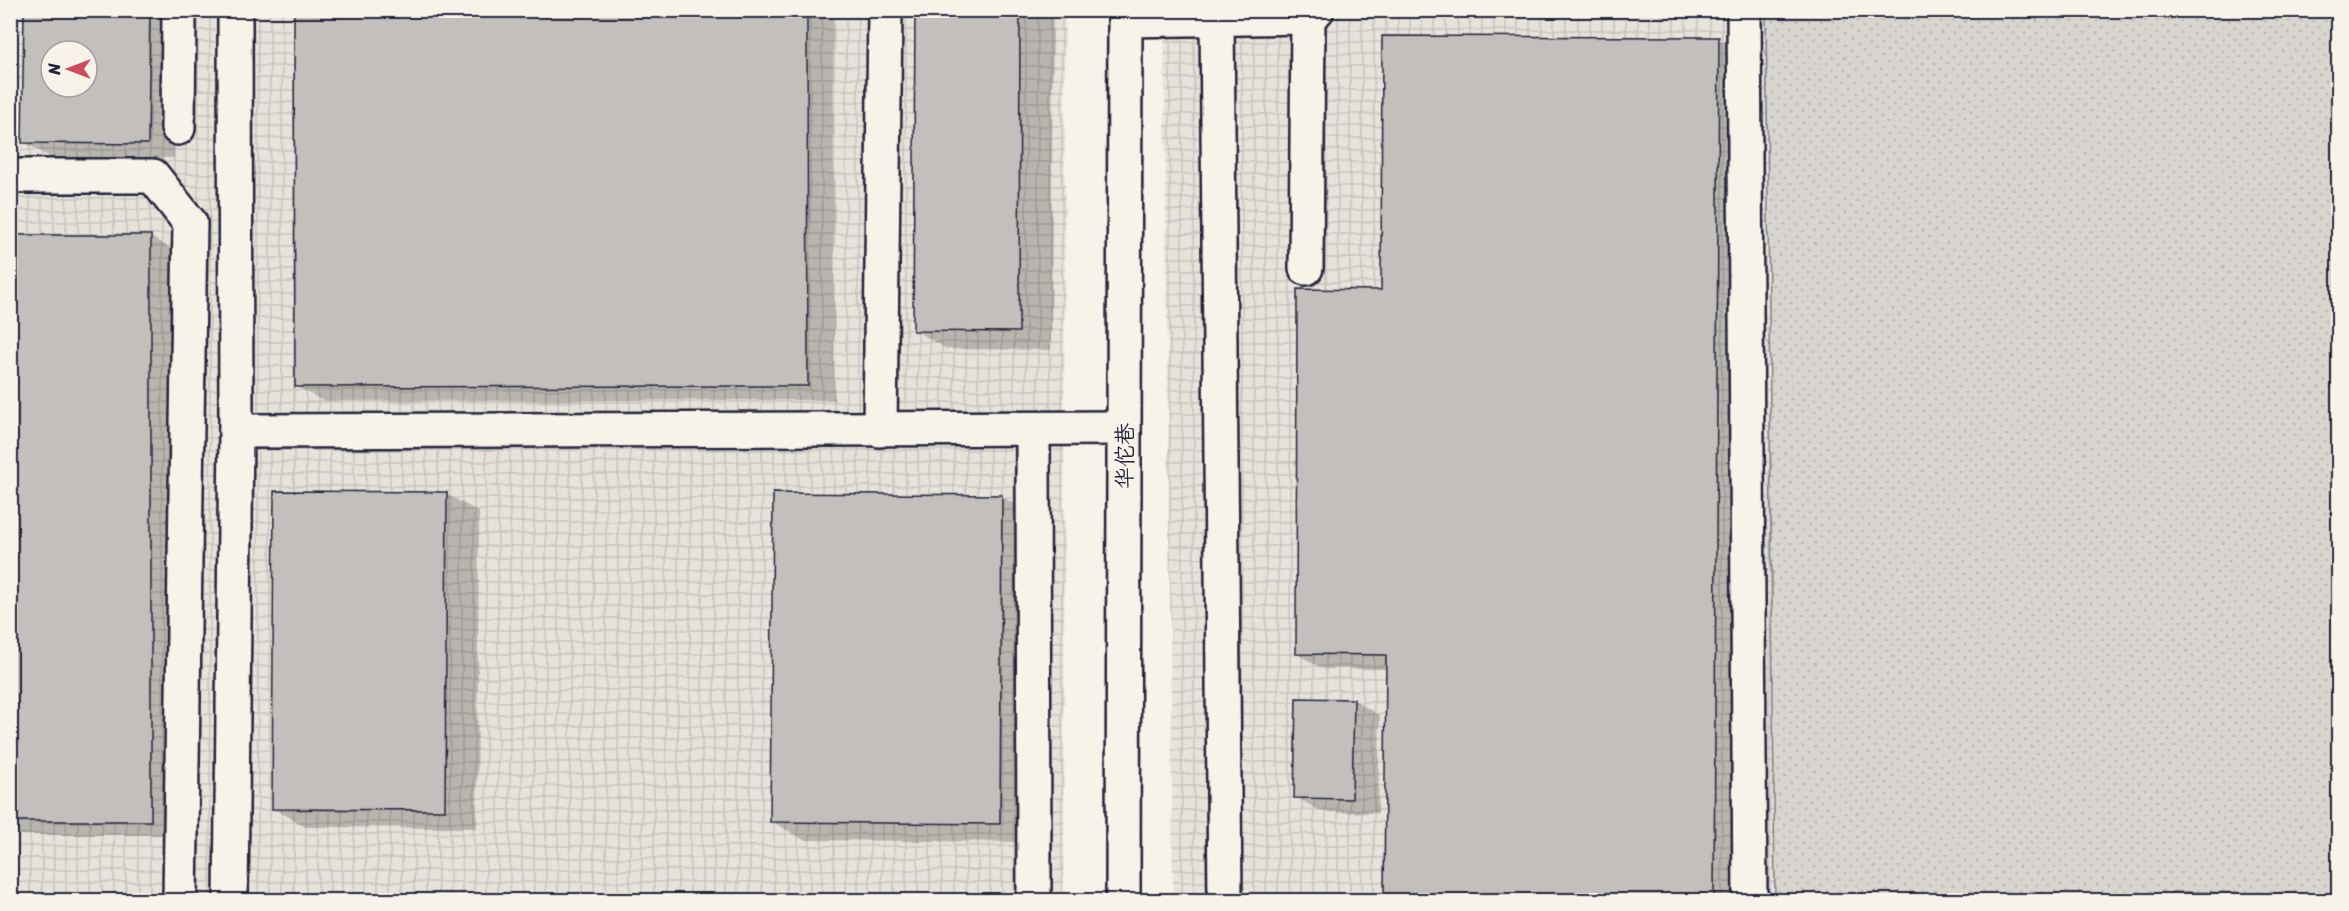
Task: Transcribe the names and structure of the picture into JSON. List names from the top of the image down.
{
  "streets": {
    "street": ["华佗巷"]
  },
  "north": "left"
}
